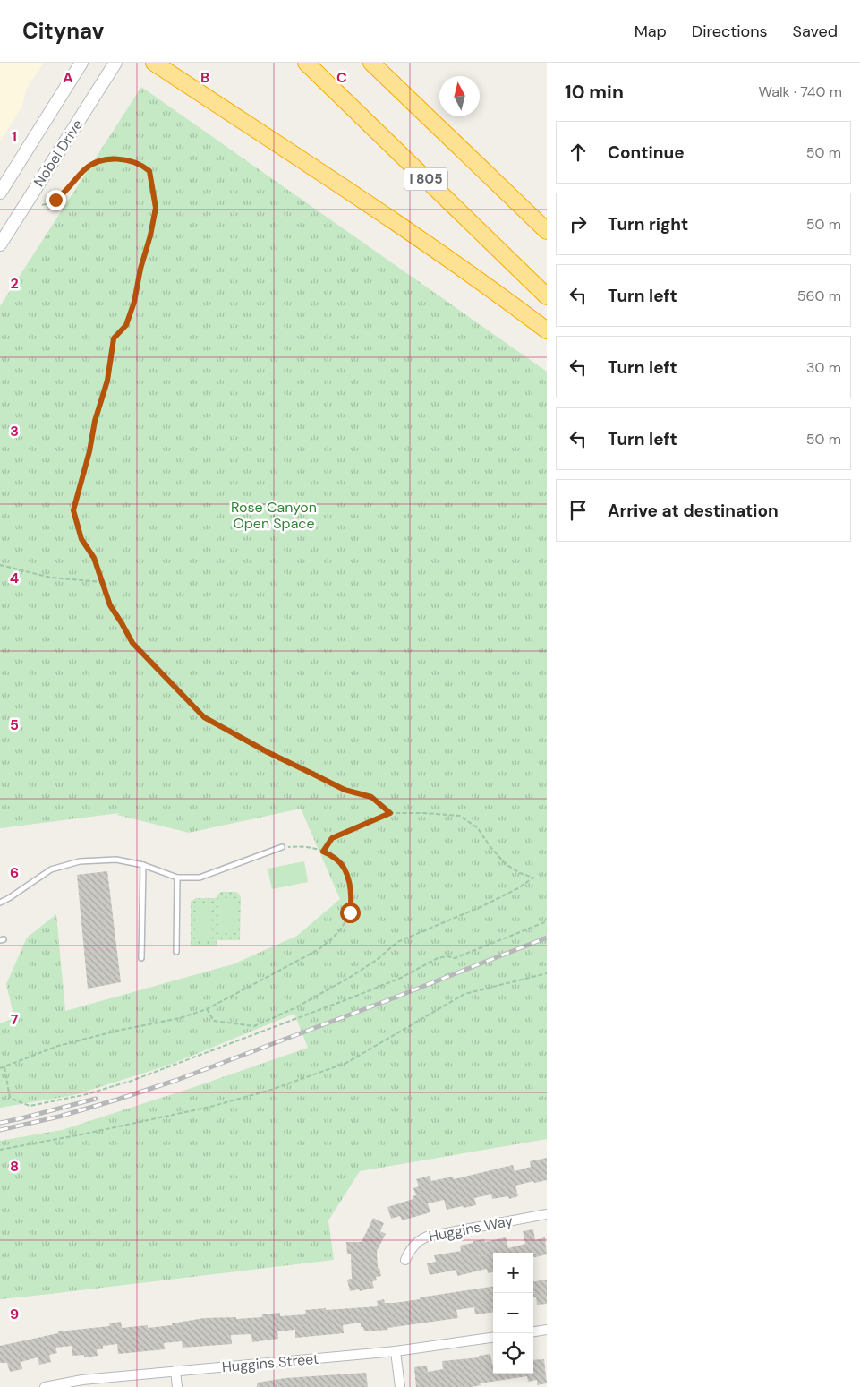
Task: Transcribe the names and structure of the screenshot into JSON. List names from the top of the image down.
{
  "streets": {
    "highway": ["I 805"],
    "main road": ["Nobel Drive"],
    "street": ["Huggins Way", "Huggins Street"]
  },
  "parks": ["Rose Canyon Open Space"],
  "north": "top",
  "page": {
    "header": "Citynav",
    "nav": ["Map", "Directions", "Saved"],
    "heading": ["10 min", "Walk · 740 m"],
    "list": [
      ["Continue", "50 m"],
      ["Turn right", "50 m"],
      ["Turn left", "560 m"],
      ["Turn left", "30 m"],
      ["Turn left", "50 m"],
      "Arrive at destination"
    ],
    "map_buttons": ["+", "−"]
  },
  "grid": {
    "columns": ["A", "B", "C"],
    "rows": [
      "1",
      "2",
      "3",
      "4",
      "5",
      "6",
      "7",
      "8",
      "9"
    ]
  }
}
